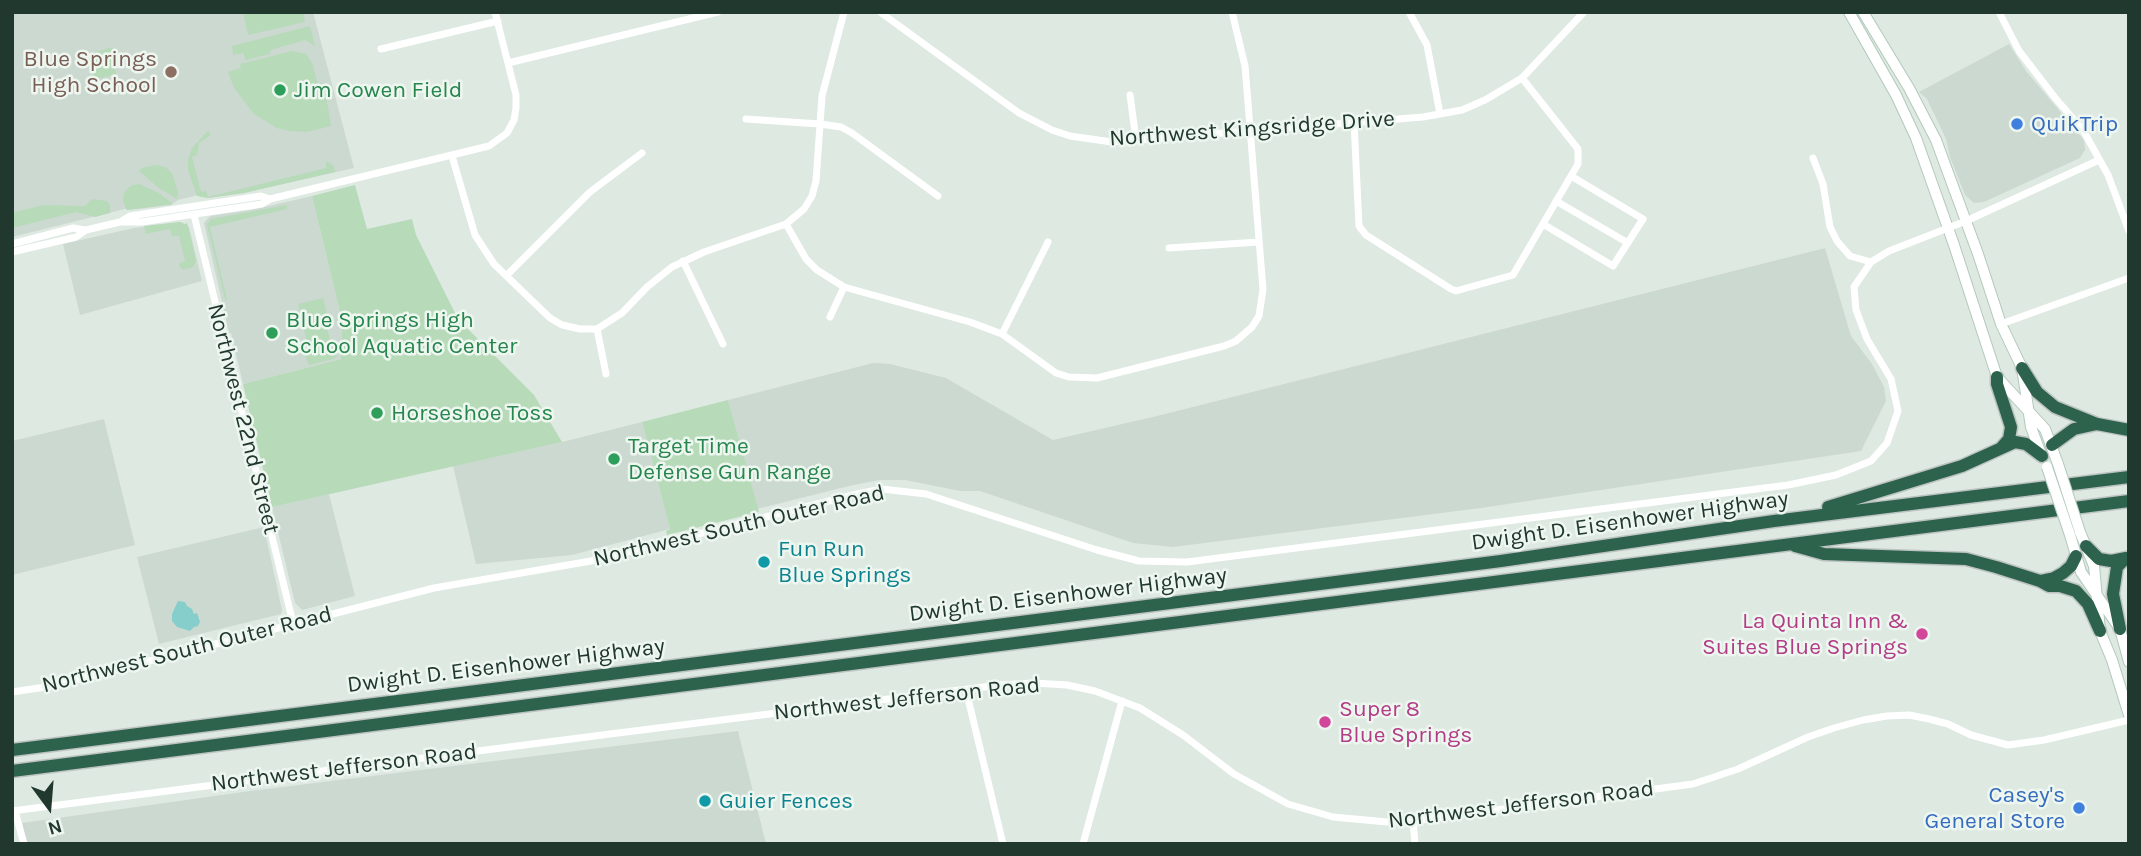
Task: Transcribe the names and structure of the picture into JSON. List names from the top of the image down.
{
  "streets": {
    "highway": ["Dwight D. Eisenhower Highway"],
    "street": [
      "Northwest Kingsridge Drive",
      "Northwest 22nd Street",
      "Northwest South Outer Road",
      "Northwest Jefferson Road"
    ]
  },
  "crossings": [
    ["Northwest 22nd Street", "Northwest South Outer Road"]
  ],
  "places": [
    "Blue Springs High School",
    "Jim Cowen Field",
    "QuikTrip",
    "Blue Springs High School Aquatic Center",
    "Horseshoe Toss",
    "Target Time Defense Gun Range",
    "Fun Run Blue Springs",
    "La Quinta Inn & Suites Blue Springs",
    "Super 8 Blue Springs",
    "Guier Fences",
    "Casey's General Store"
  ],
  "north": "bottom"
}
